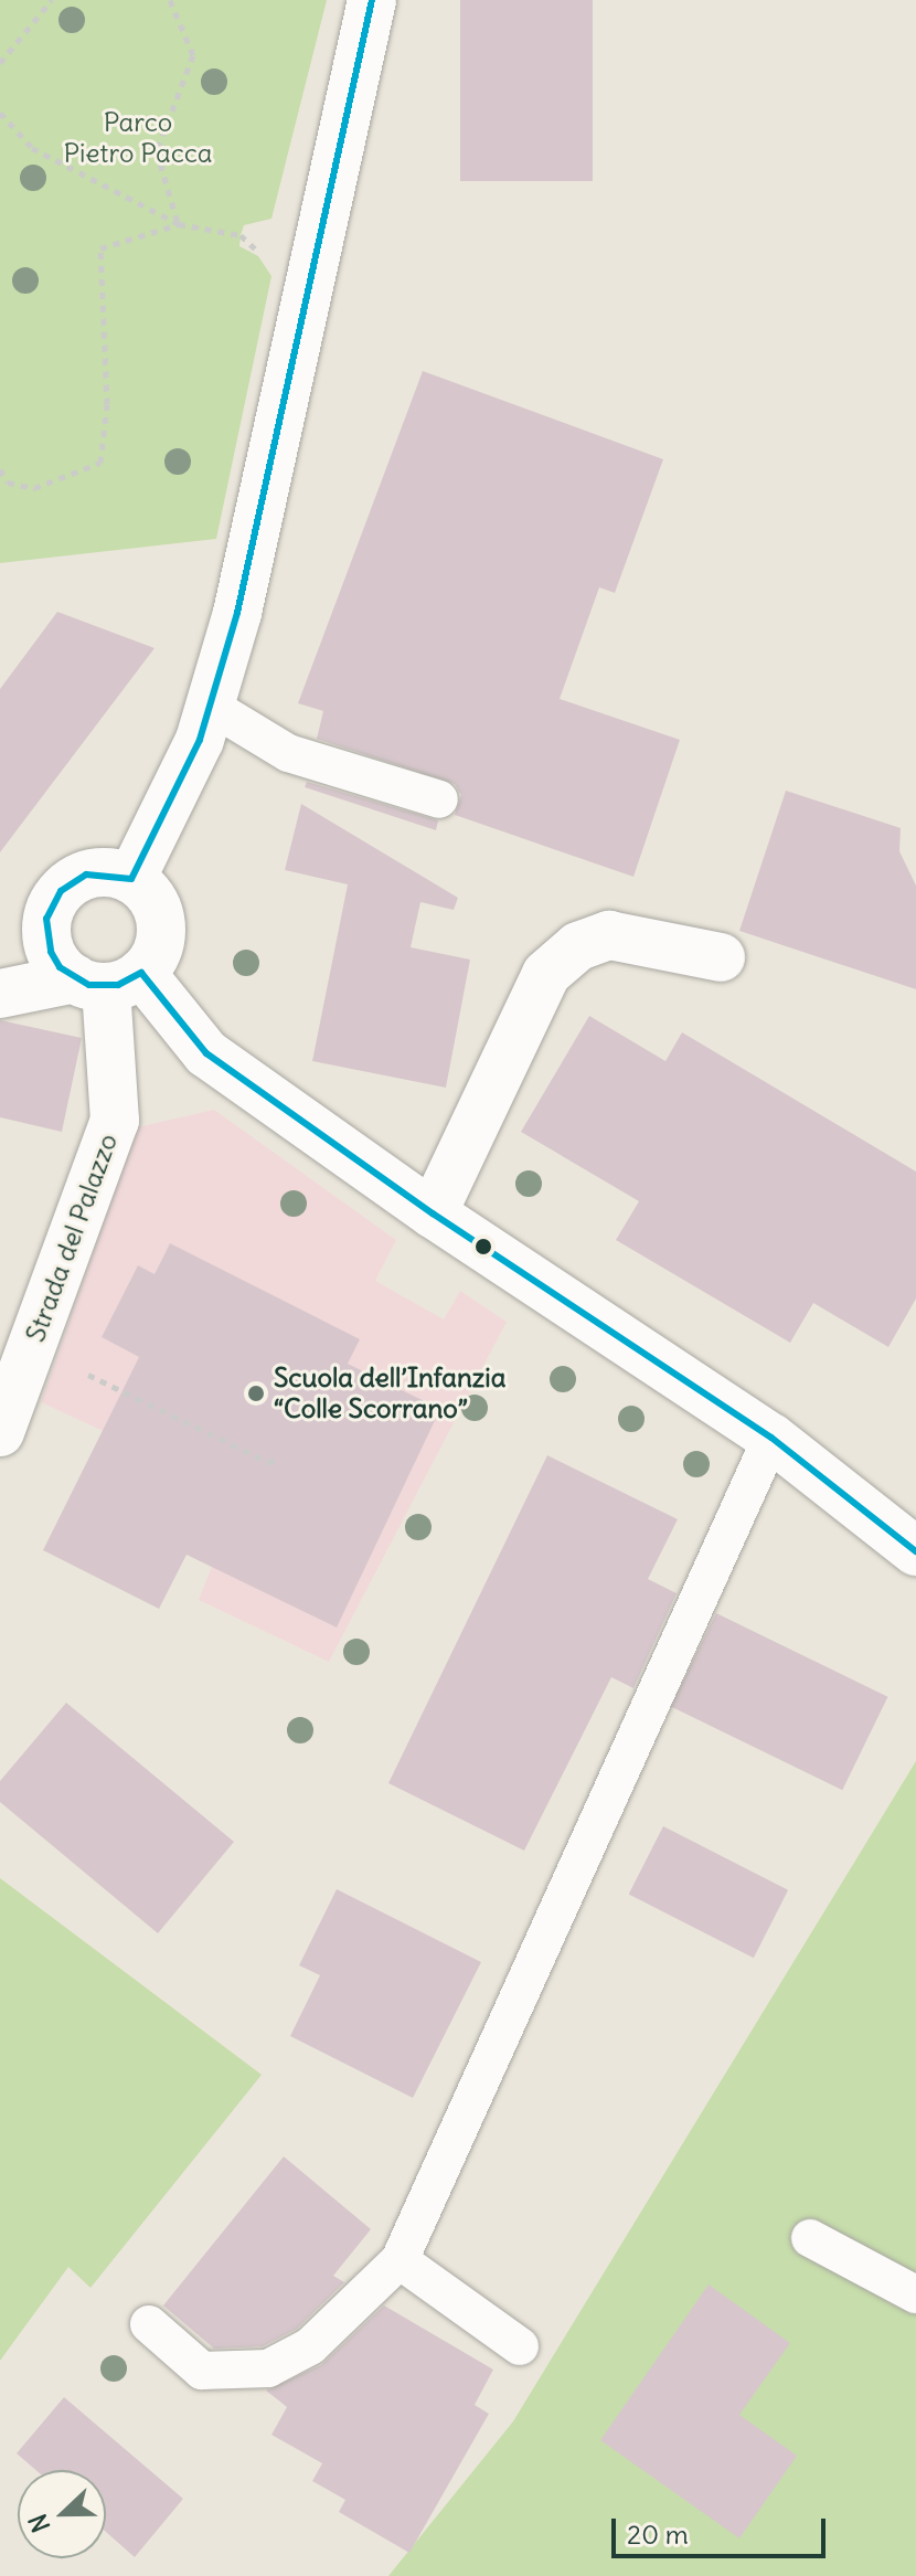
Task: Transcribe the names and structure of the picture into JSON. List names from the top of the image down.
{
  "streets": {
    "street": ["Strada del Palazzo"]
  },
  "parks": ["Parco Pietro Pacca"],
  "places": ["Scuola dell’Infanzia “Colle Scorrano”"],
  "scale_bar": "20 m",
  "north": "left"
}
